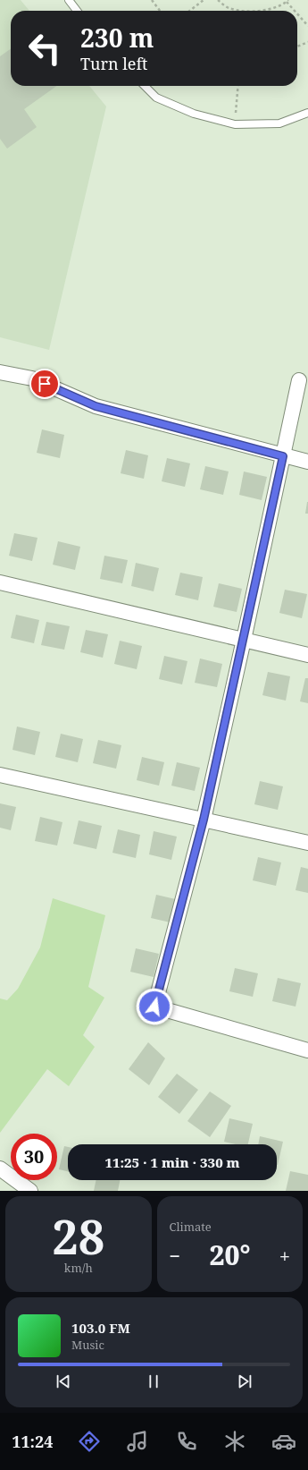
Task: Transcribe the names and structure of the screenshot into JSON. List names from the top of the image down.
{
  "page": {
    "turn": ["230 m", "Turn left"],
    "limit": "30",
    "trip": "11:25 · 1 min · 330 m",
    "tile": [
      ["28", "km/h"],
      "Climate"
    ],
    "heat": ["−", "20°", "+"],
    "song": ["103.0 FM", "Music"],
    "tabs": "11:24"
  }
}
